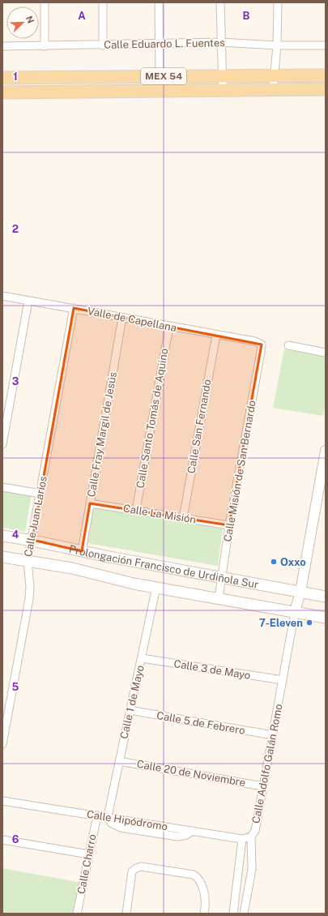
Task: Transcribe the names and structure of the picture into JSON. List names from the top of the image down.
{
  "streets": {
    "main road": ["MEX 54", "Prolongación Francisco de Urdiñola Sur"],
    "street": [
      "Calle Eduardo L. Fuentes",
      "Valle de Capellana",
      "Calle Santo Tomás de Aquino",
      "Calle San Fernando",
      "Calle Fray Margil de Jesús",
      "Calle Misión de San Bernardo",
      "Calle La Misión",
      "Calle Juan Larios",
      "Calle 3 de Mayo",
      "Calle 1 de Mayo",
      "Calle 5 de Febrero",
      "Calle Adolfo Galán Romo",
      "Calle 20 de Noviembre",
      "Calle Hipódromo",
      "Calle Charro"
    ]
  },
  "crossings": [
    ["Valle de Capellana", "Calle Santo Tomás de Aquino"],
    ["Valle de Capellana", "Calle San Fernando"],
    ["Valle de Capellana", "Calle Fray Margil de Jesús"],
    ["Valle de Capellana", "Calle Misión de San Bernardo"],
    ["Valle de Capellana", "Calle Juan Larios"],
    ["Calle Santo Tomás de Aquino", "Calle La Misión"],
    ["Calle San Fernando", "Calle La Misión"],
    ["Calle Fray Margil de Jesús", "Calle La Misión"],
    ["Calle Fray Margil de Jesús", "Prolongación Francisco de Urdiñola Sur"],
    ["Calle Misión de San Bernardo", "Calle La Misión"],
    ["Calle Misión de San Bernardo", "Prolongación Francisco de Urdiñola Sur"],
    ["Calle Juan Larios", "Prolongación Francisco de Urdiñola Sur"],
    ["Prolongación Francisco de Urdiñola Sur", "Calle 1 de Mayo"],
    ["Prolongación Francisco de Urdiñola Sur", "Calle Adolfo Galán Romo"],
    ["Calle 3 de Mayo", "Calle 1 de Mayo"],
    ["Calle 3 de Mayo", "Calle Adolfo Galán Romo"],
    ["Calle 1 de Mayo", "Calle 5 de Febrero"],
    ["Calle 1 de Mayo", "Calle 20 de Noviembre"],
    ["Calle 1 de Mayo", "Calle Hipódromo"],
    ["Calle 5 de Febrero", "Calle Adolfo Galán Romo"],
    ["Calle Adolfo Galán Romo", "Calle 20 de Noviembre"],
    ["Calle Adolfo Galán Romo", "Calle Hipódromo"],
    ["Calle Hipódromo", "Calle Charro"]
  ],
  "places": ["Oxxo", "7-Eleven"],
  "north": "top right",
  "grid": {
    "columns": ["A", "B"],
    "rows": [
      "1",
      "2",
      "3",
      "4",
      "5",
      "6"
    ]
  }
}
